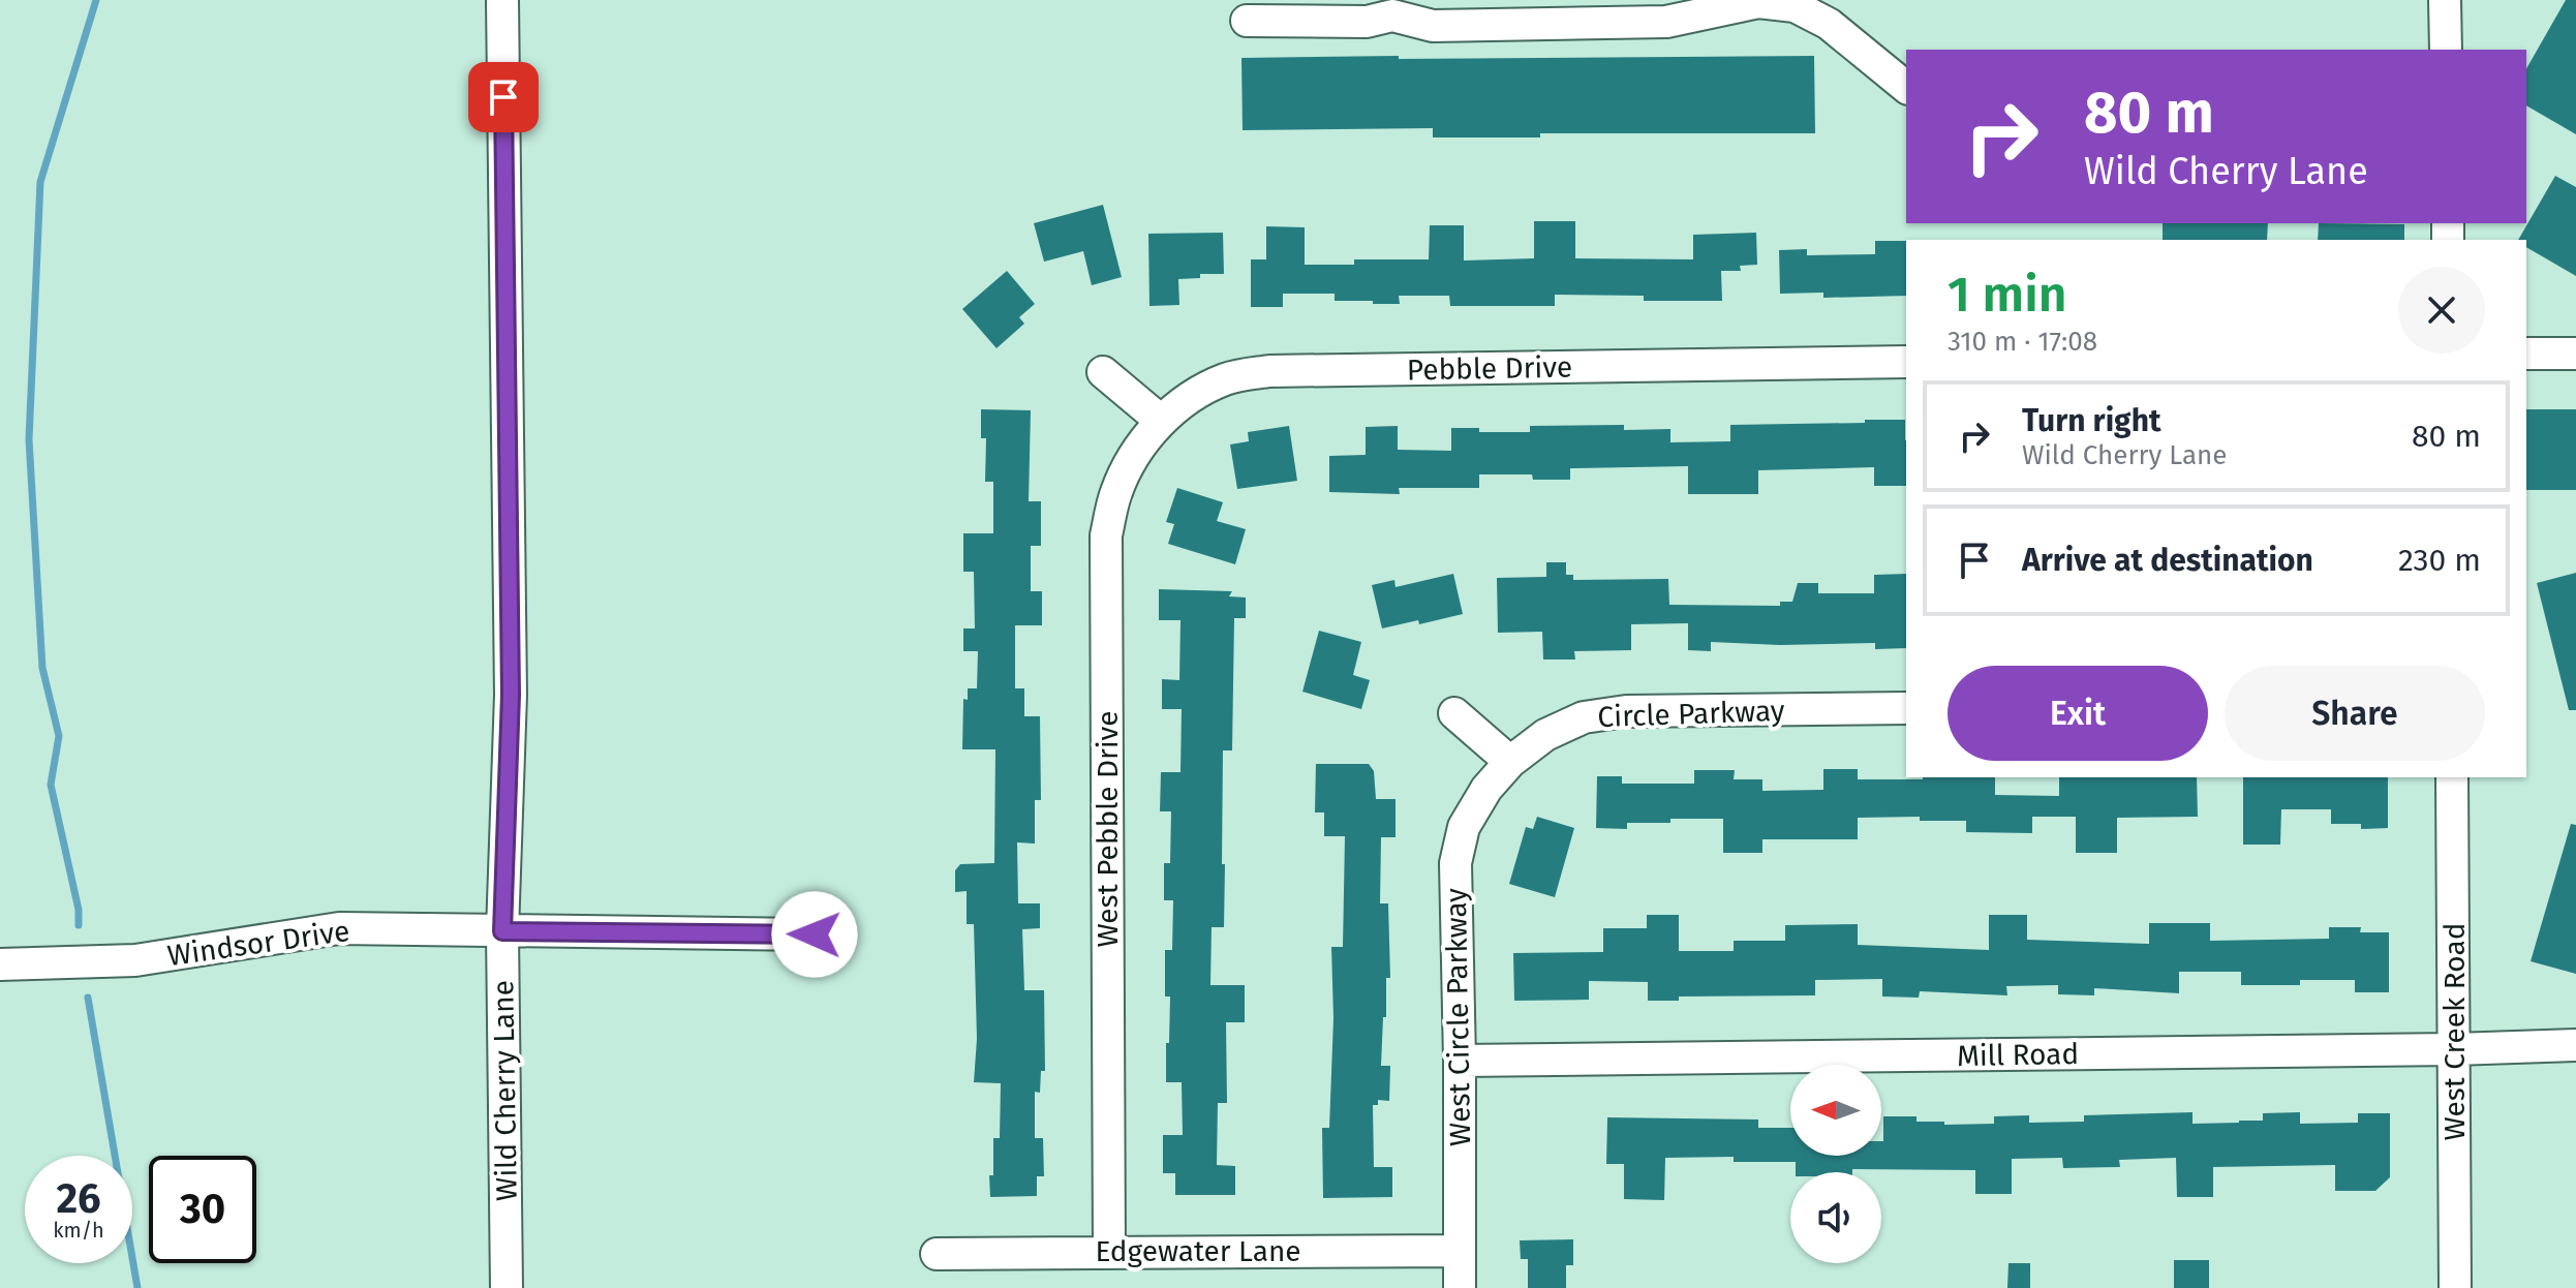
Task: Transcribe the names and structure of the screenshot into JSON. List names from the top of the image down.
{
  "streets": {
    "street": [
      "Pebble Drive",
      "Circle Parkway",
      "West Pebble Drive",
      "Windsor Drive",
      "West Circle Parkway",
      "West Creek Road",
      "Mill Road",
      "Wild Cherry Lane",
      "Edgewater Lane"
    ]
  },
  "crossings": [
    ["Pebble Drive", "West Pebble Drive"],
    ["Circle Parkway", "West Circle Parkway"],
    ["West Pebble Drive", "Edgewater Lane"],
    ["Windsor Drive", "Wild Cherry Lane"],
    ["West Circle Parkway", "Mill Road"],
    ["West Circle Parkway", "Edgewater Lane"],
    ["West Creek Road", "Mill Road"]
  ],
  "north": "left",
  "page": {
    "turn": ["80 m", "Wild Cherry Lane"],
    "heading": ["1 min", "310 m · 17:08"],
    "list": [
      {
        "name": "Turn right",
        "note": "Wild Cherry Lane",
        "value": "80 m"
      },
      {
        "name": "Arrive at destination",
        "value": "230 m"
      }
    ],
    "buttons": ["Exit", "Share"],
    "speed": "26 km/h",
    "limit": "30"
  }
}
